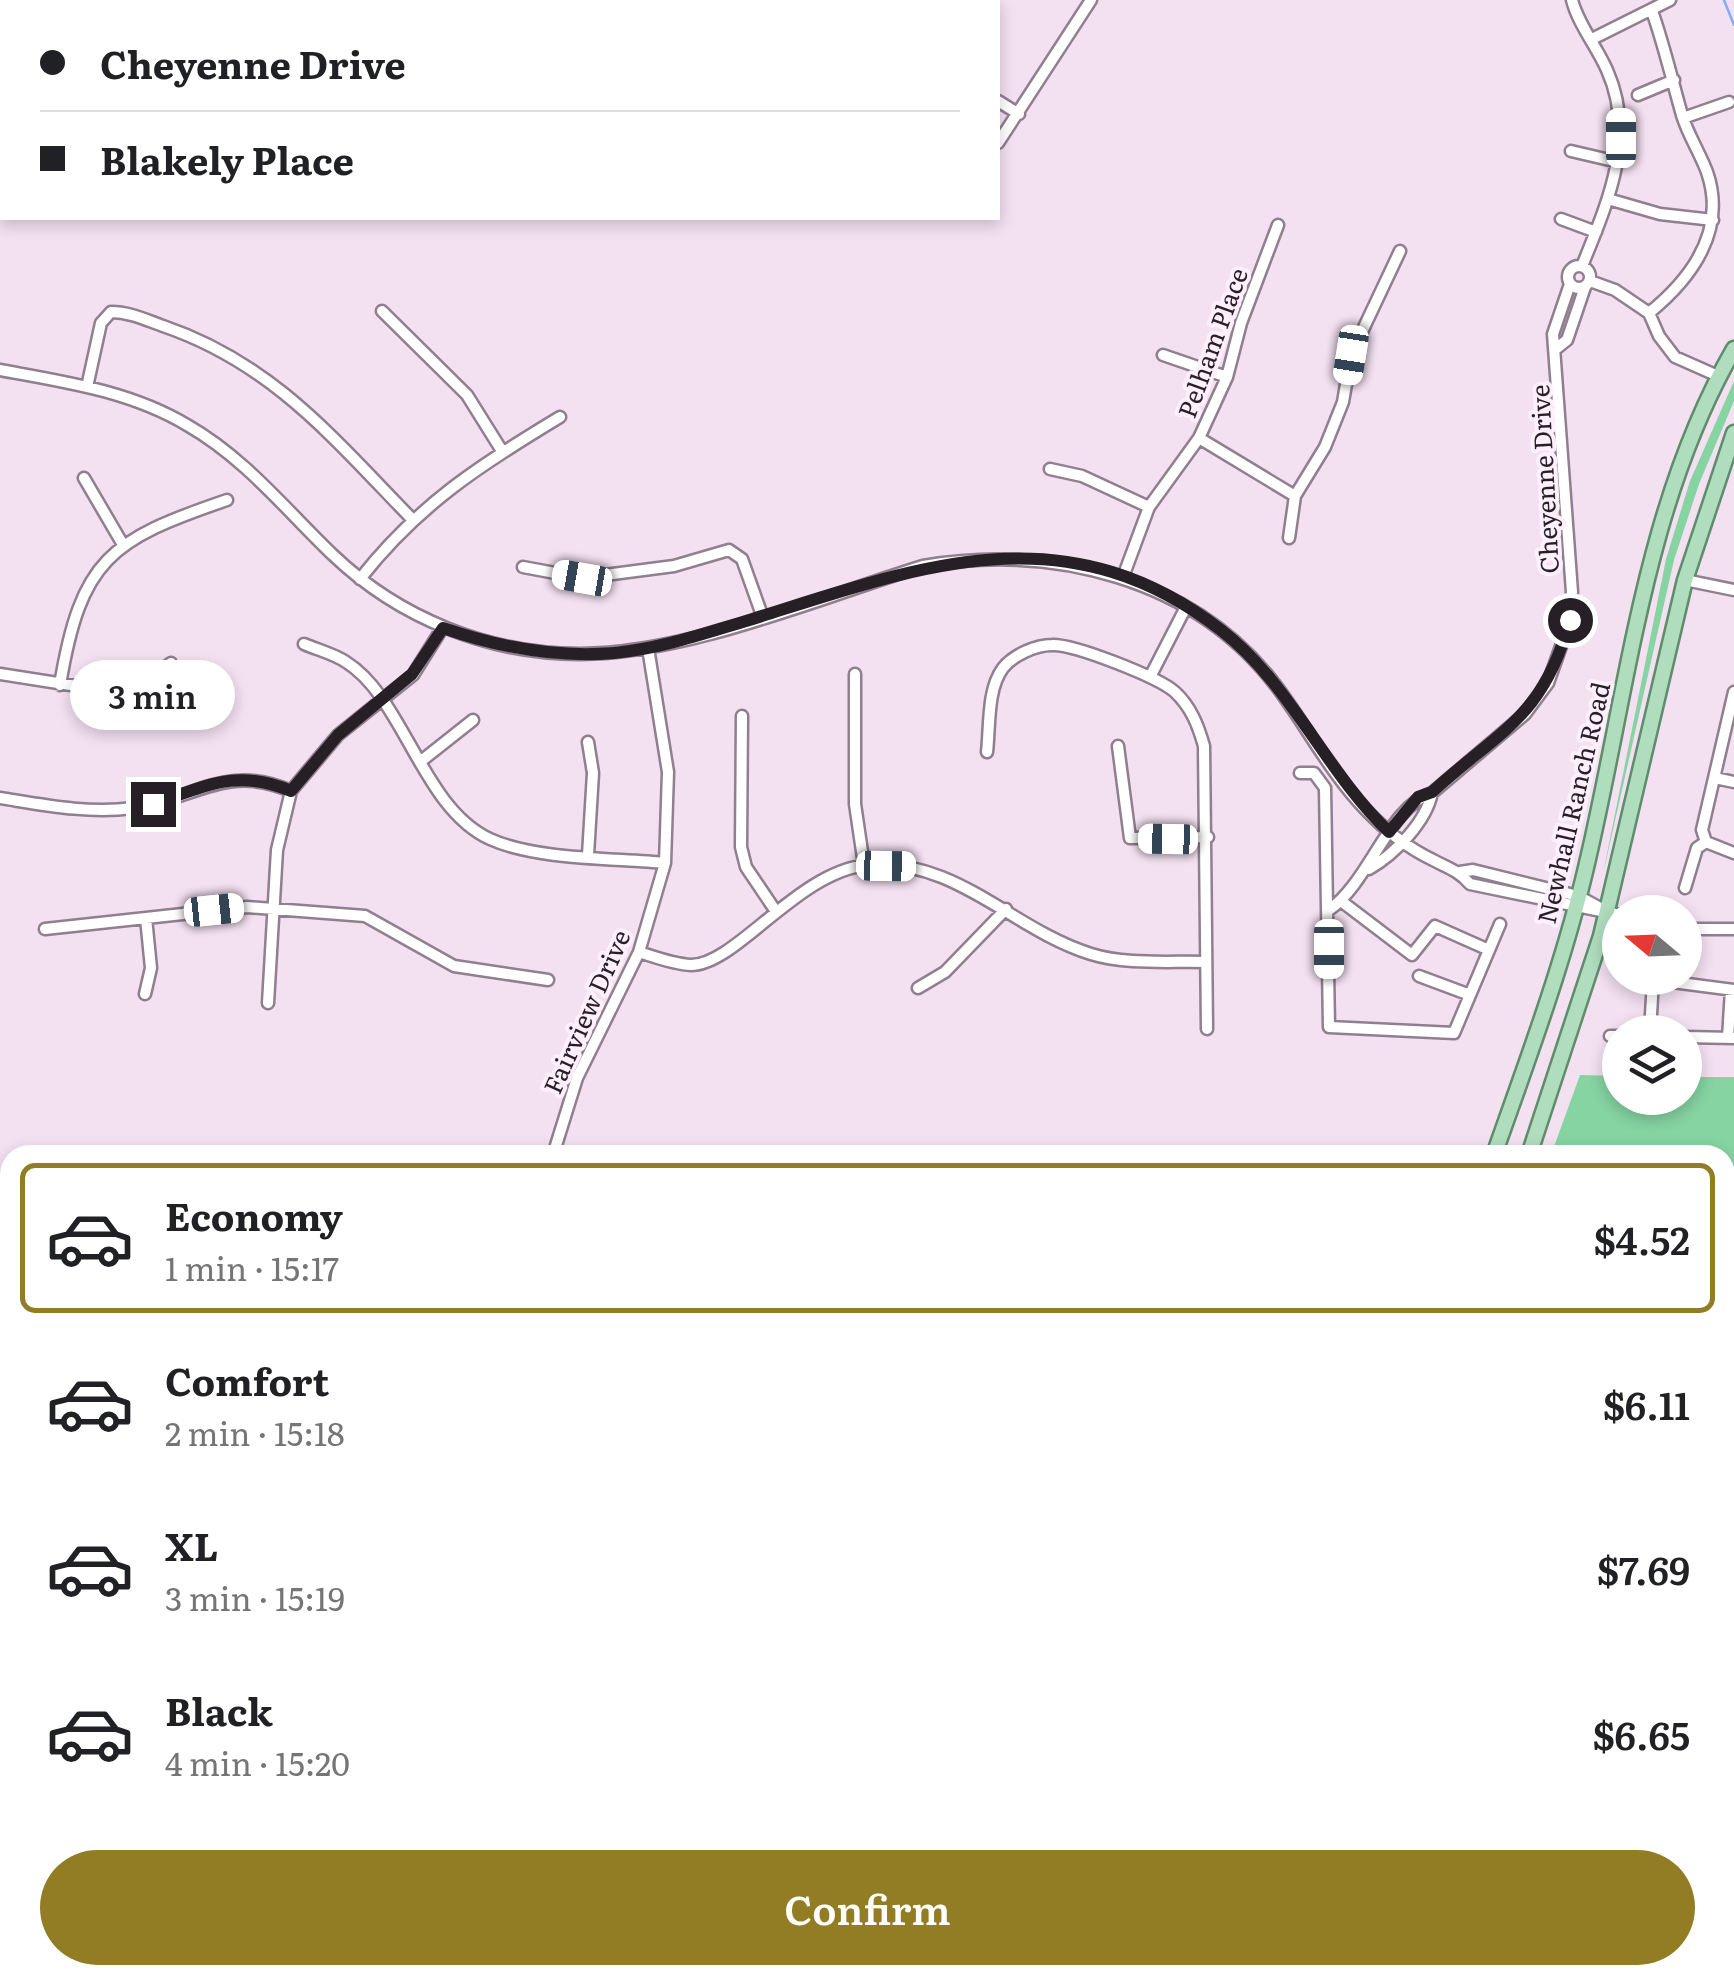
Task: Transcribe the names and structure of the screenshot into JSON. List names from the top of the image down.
{
  "streets": {
    "main road": ["Newhall Ranch Road"],
    "street": ["Pelham Place", "Cheyenne Drive", "Fairview Drive"]
  },
  "north": "left",
  "page": {
    "banner": ["Cheyenne Drive", "Blakely Place"],
    "bubble": "3 min",
    "list": [
      {
        "name": "Economy",
        "note": "1 min · 15:17",
        "value": "$4.52"
      },
      {
        "name": "Comfort",
        "note": "2 min · 15:18",
        "value": "$6.11"
      },
      {
        "name": "XL",
        "note": "3 min · 15:19",
        "value": "$7.69"
      },
      {
        "name": "Black",
        "note": "4 min · 15:20",
        "value": "$6.65"
      }
    ],
    "buttons": "Confirm"
  }
}
